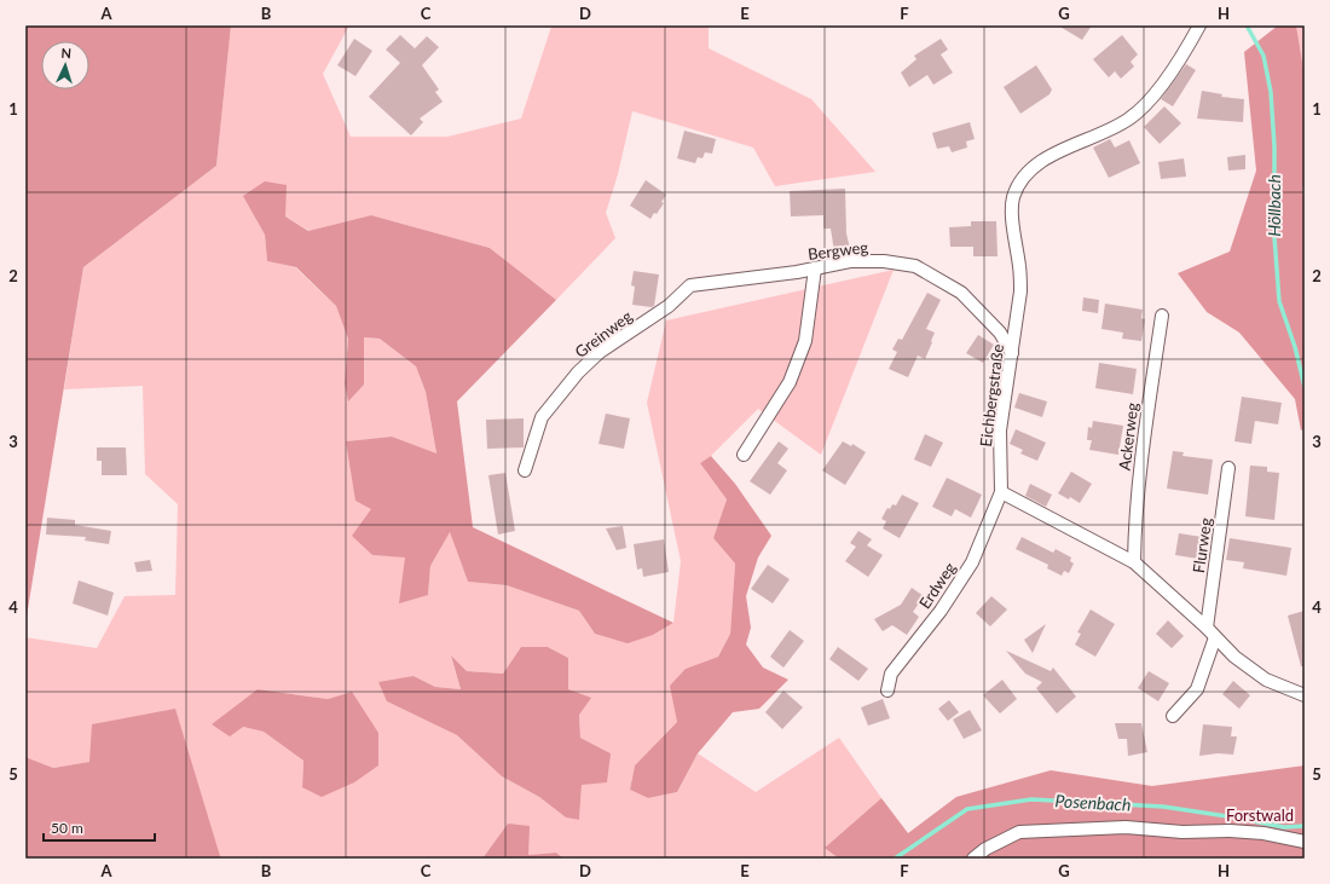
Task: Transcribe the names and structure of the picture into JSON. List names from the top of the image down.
{
  "streets": {
    "street": [
      "Bergweg",
      "Greinweg",
      "Eichbergstraße",
      "Ackerweg",
      "Flurweg",
      "Erdweg"
    ]
  },
  "crossings": [
    ["Bergweg", "Greinweg"],
    ["Bergweg", "Eichbergstraße"],
    ["Eichbergstraße", "Erdweg"]
  ],
  "water": ["Höllbach", "Posenbach"],
  "parks": ["Forstwald"],
  "scale_bar": "50 m",
  "north": "top",
  "grid": {
    "columns": [
      "A",
      "B",
      "C",
      "D",
      "E",
      "F",
      "G",
      "H"
    ],
    "rows": [
      "1",
      "2",
      "3",
      "4",
      "5"
    ]
  }
}
